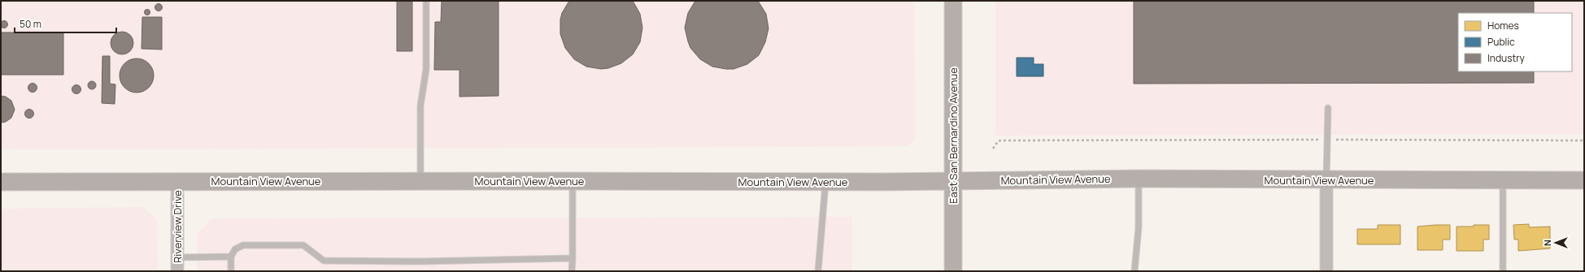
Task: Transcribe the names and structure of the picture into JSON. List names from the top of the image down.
{
  "streets": {
    "street": ["East San Bernardino Avenue", "Mountain View Avenue", "Riverview Drive"]
  },
  "crossings": [
    ["East San Bernardino Avenue", "Mountain View Avenue"],
    ["Mountain View Avenue", "Riverview Drive"]
  ],
  "legend": ["Homes", "Public", "Industry"],
  "scale_bar": "50 m",
  "north": "left"
}
